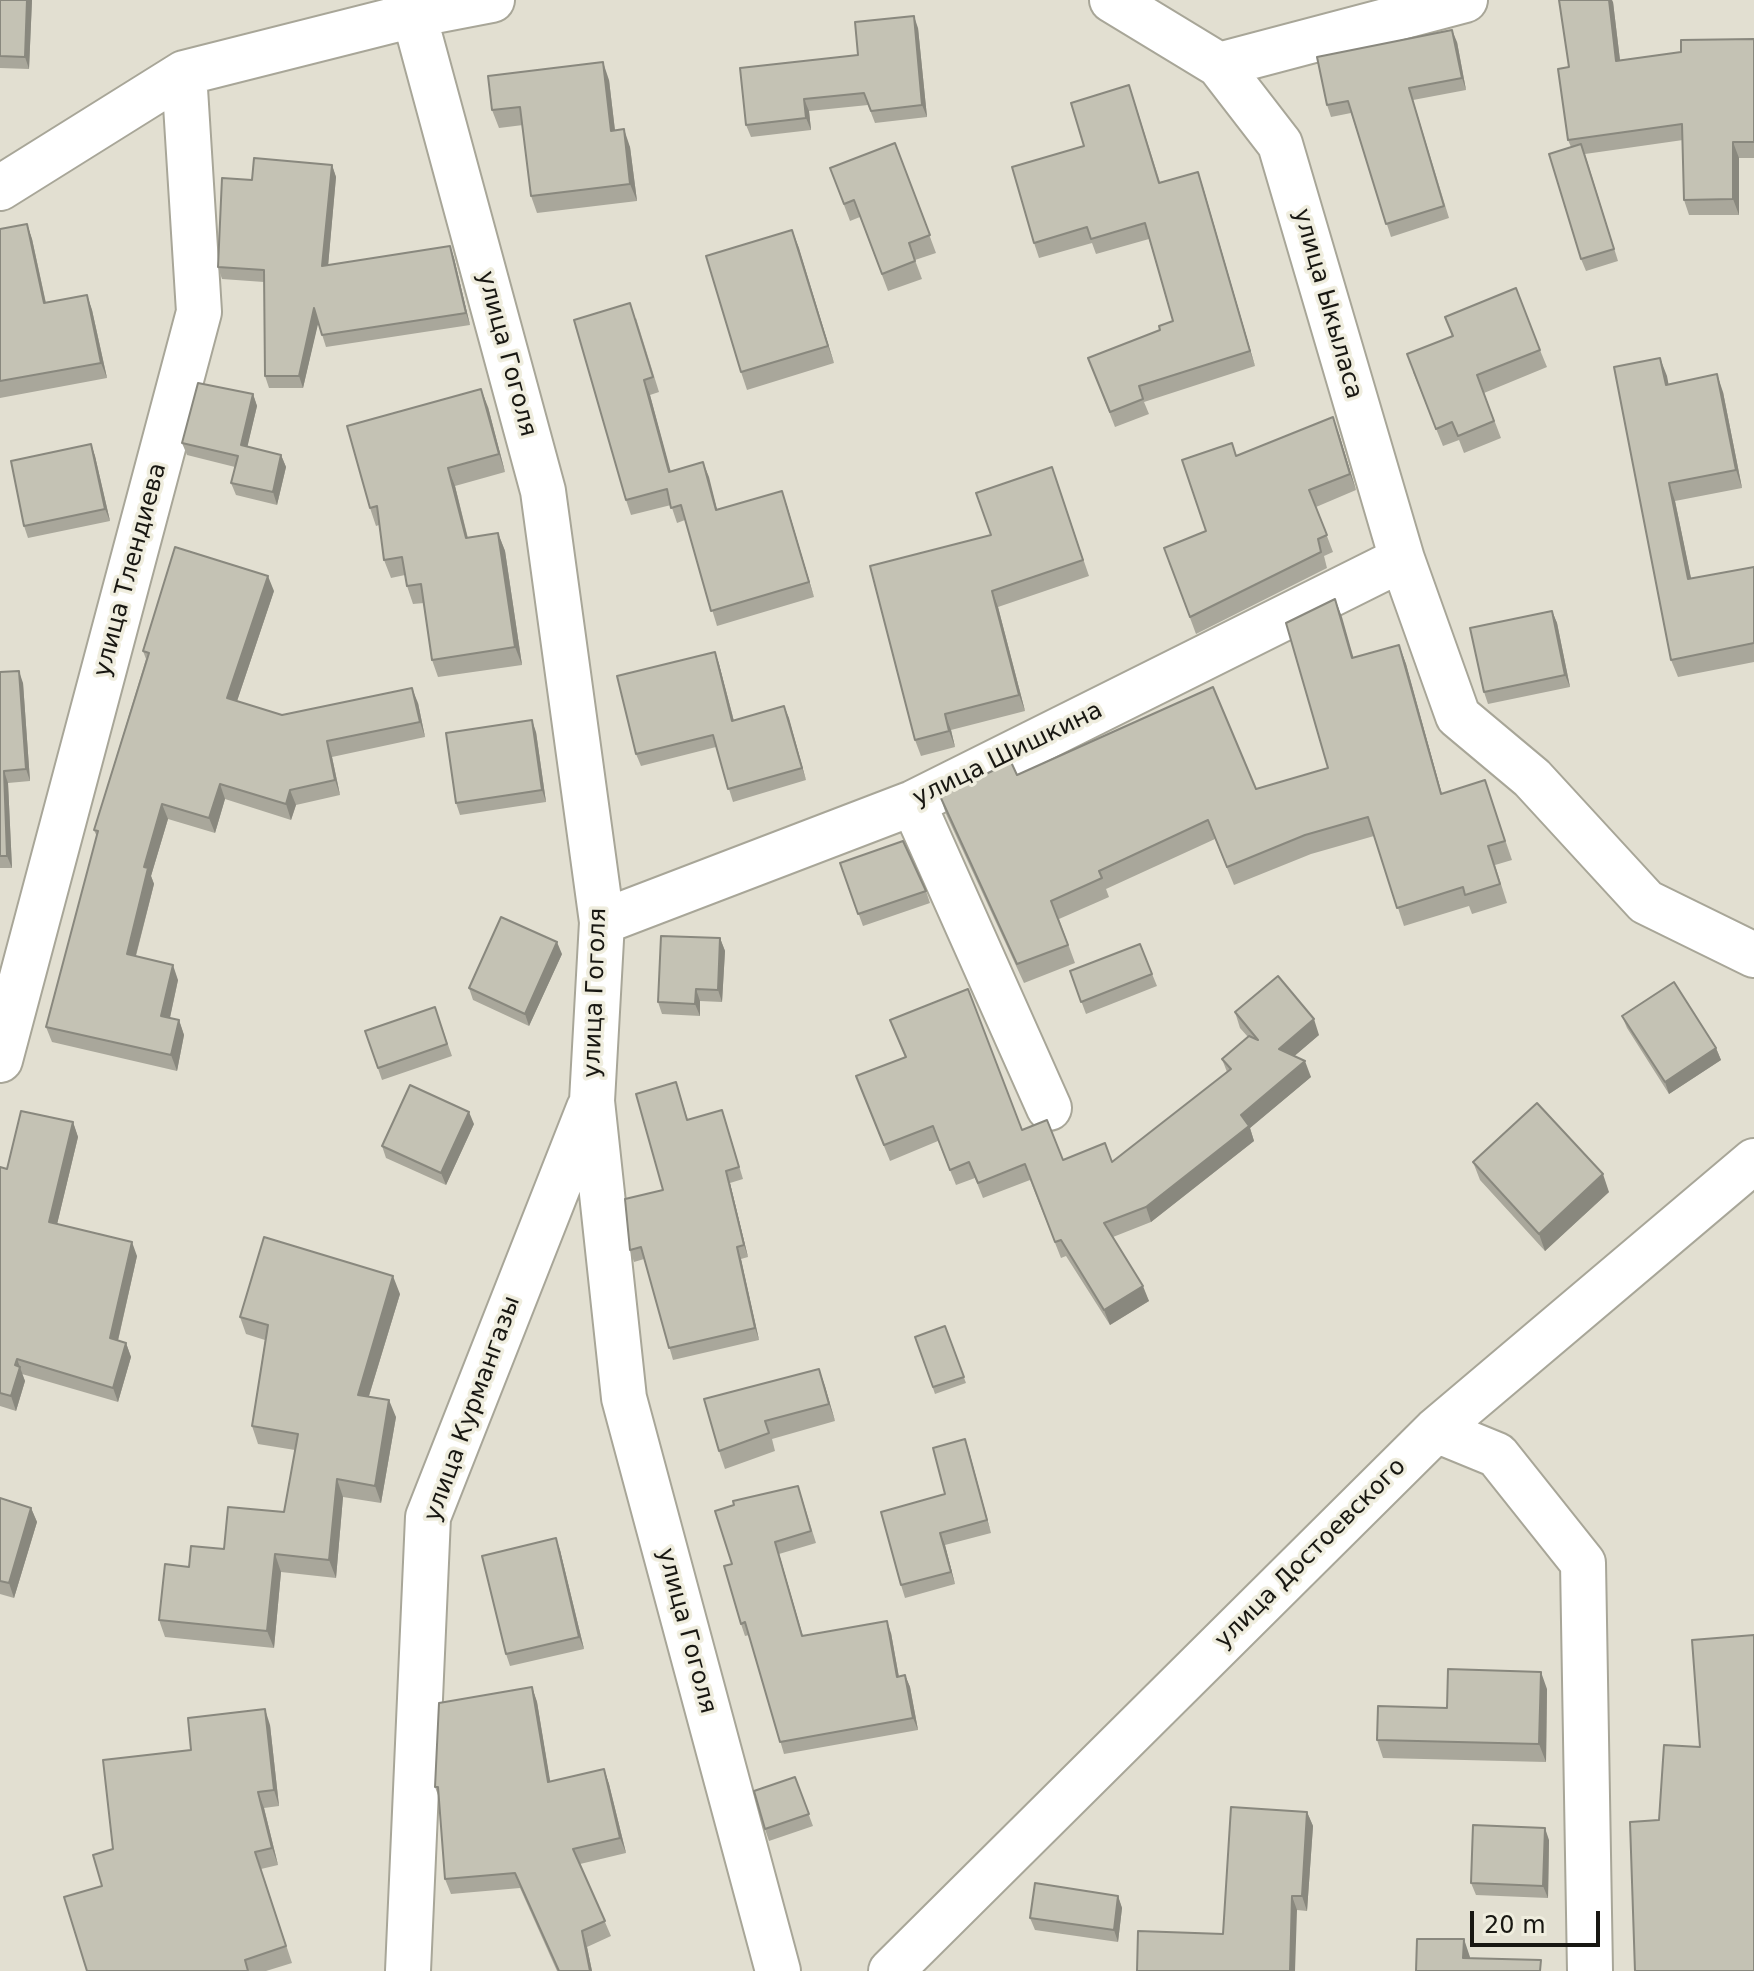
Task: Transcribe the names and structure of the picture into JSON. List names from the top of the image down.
{
  "streets": {
    "street": [
      "улица Ыкыласа",
      "улица Гоголя",
      "улица Тлендиева",
      "улица Шишкина",
      "улица Курмангазы",
      "улица Достоевского"
    ]
  },
  "crossings": [
    ["улица Ыкыласа", "улица Шишкина"],
    ["улица Гоголя", "улица Шишкина"],
    ["улица Гоголя", "улица Курмангазы"]
  ],
  "scale_bar": "20 m"
}
